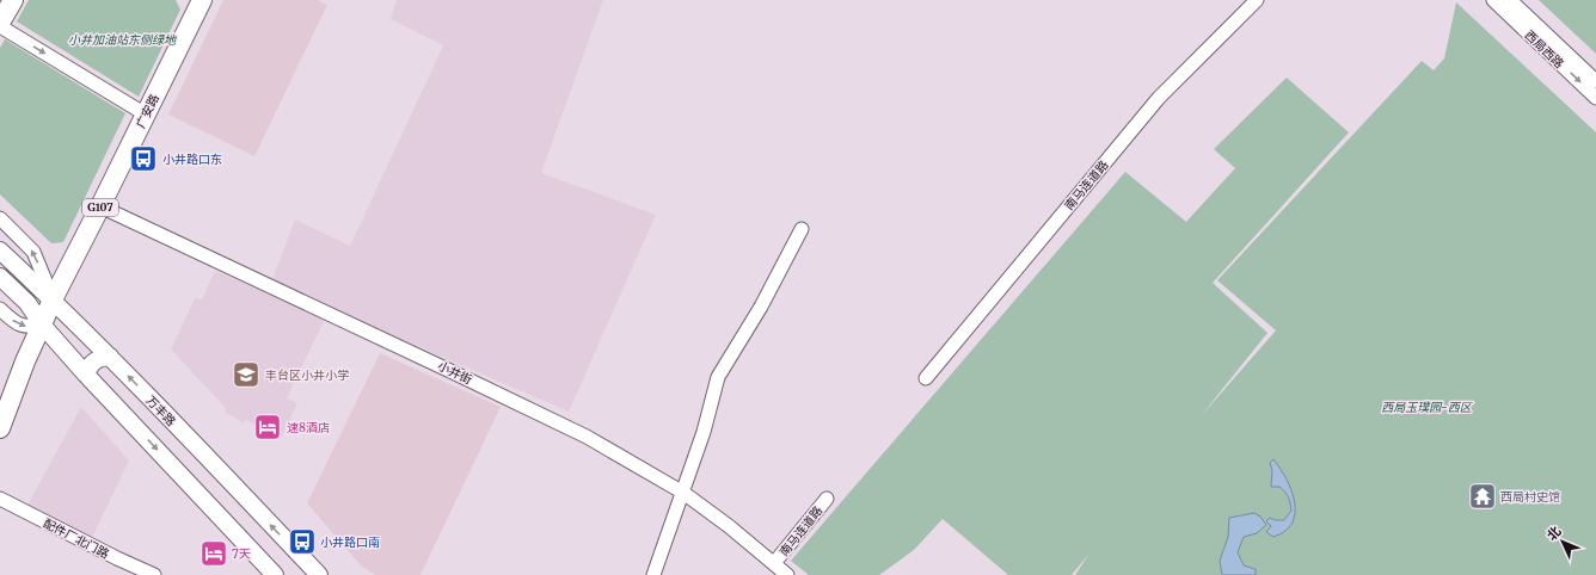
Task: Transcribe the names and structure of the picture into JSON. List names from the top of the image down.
{
  "streets": {
    "highway": ["广安路", "G107"],
    "main road": ["万丰路"],
    "street": [
      "西局西路",
      "南马连道路",
      "小井街",
      "配件厂北门路"
    ]
  },
  "crossings": [
    ["广安路", "G107"],
    ["广安路", "小井街"],
    ["广安路", "万丰路"],
    ["南马连道路", "小井街"],
    ["G107", "万丰路"]
  ],
  "parks": ["小井加油站东侧绿地", "西局玉璞园-西区"],
  "places": {
    "bus stop": ["小井路口东", "小井路口南"],
    "school or university": ["丰台区小井小学"],
    "hotel": ["速8酒店", "7天"],
    "temple": ["西局村史馆"]
  },
  "north": "top left"
}
